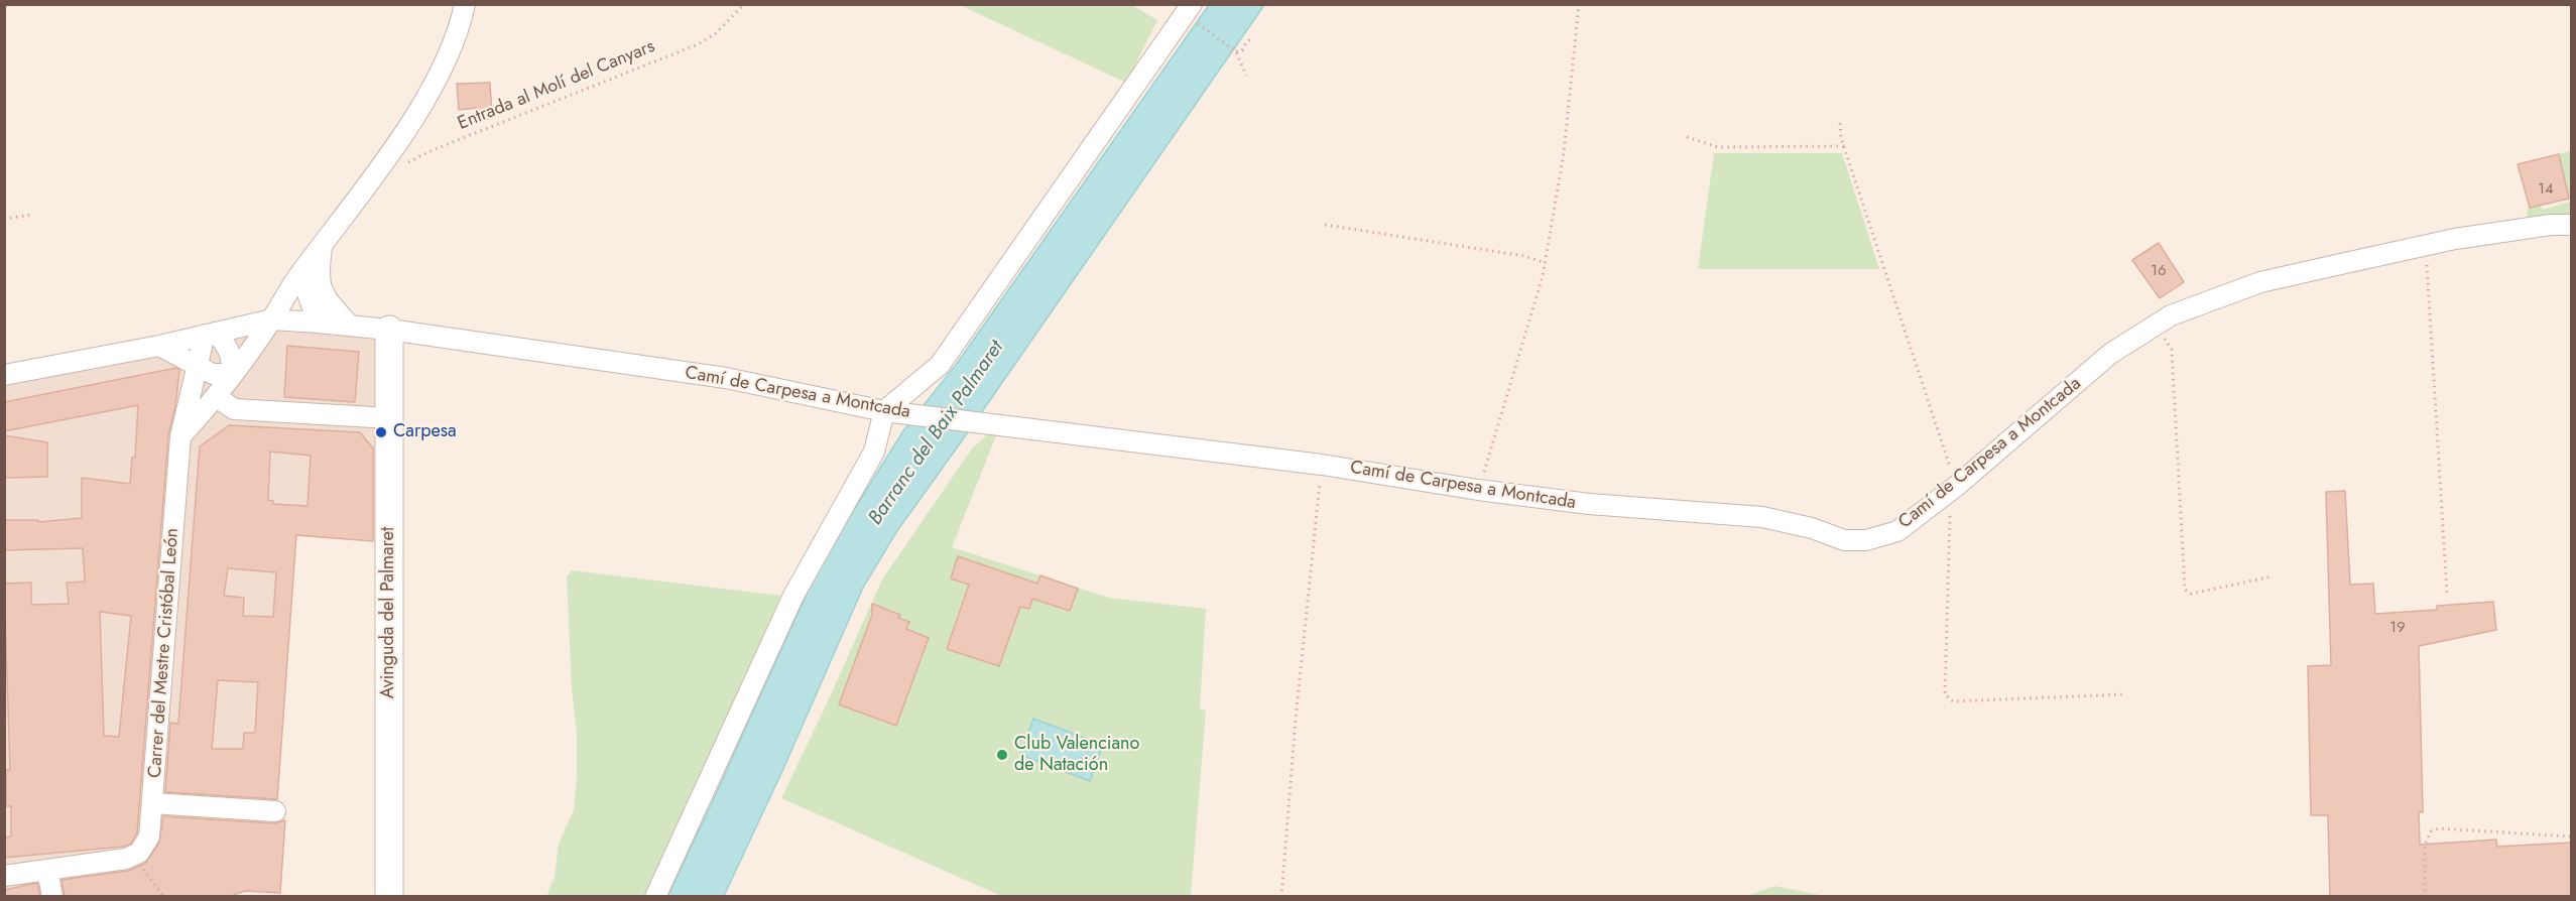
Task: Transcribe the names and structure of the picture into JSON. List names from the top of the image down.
{
  "streets": {
    "street": ["Camí de Carpesa a Montcada", "Avinguda del Palmaret", "Carrer del Mestre Cristóbal León"],
    "path": ["Entrada al Molí del Canyars"]
  },
  "crossings": [
    ["Camí de Carpesa a Montcada", "Avinguda del Palmaret"],
    ["Camí de Carpesa a Montcada", "Carrer del Mestre Cristóbal León"]
  ],
  "water": ["Barranc del Baix Palmaret"],
  "places": ["Carpesa", "Club Valenciano de Natación"],
  "house_numbers": ["14", "16", "19"]
}
